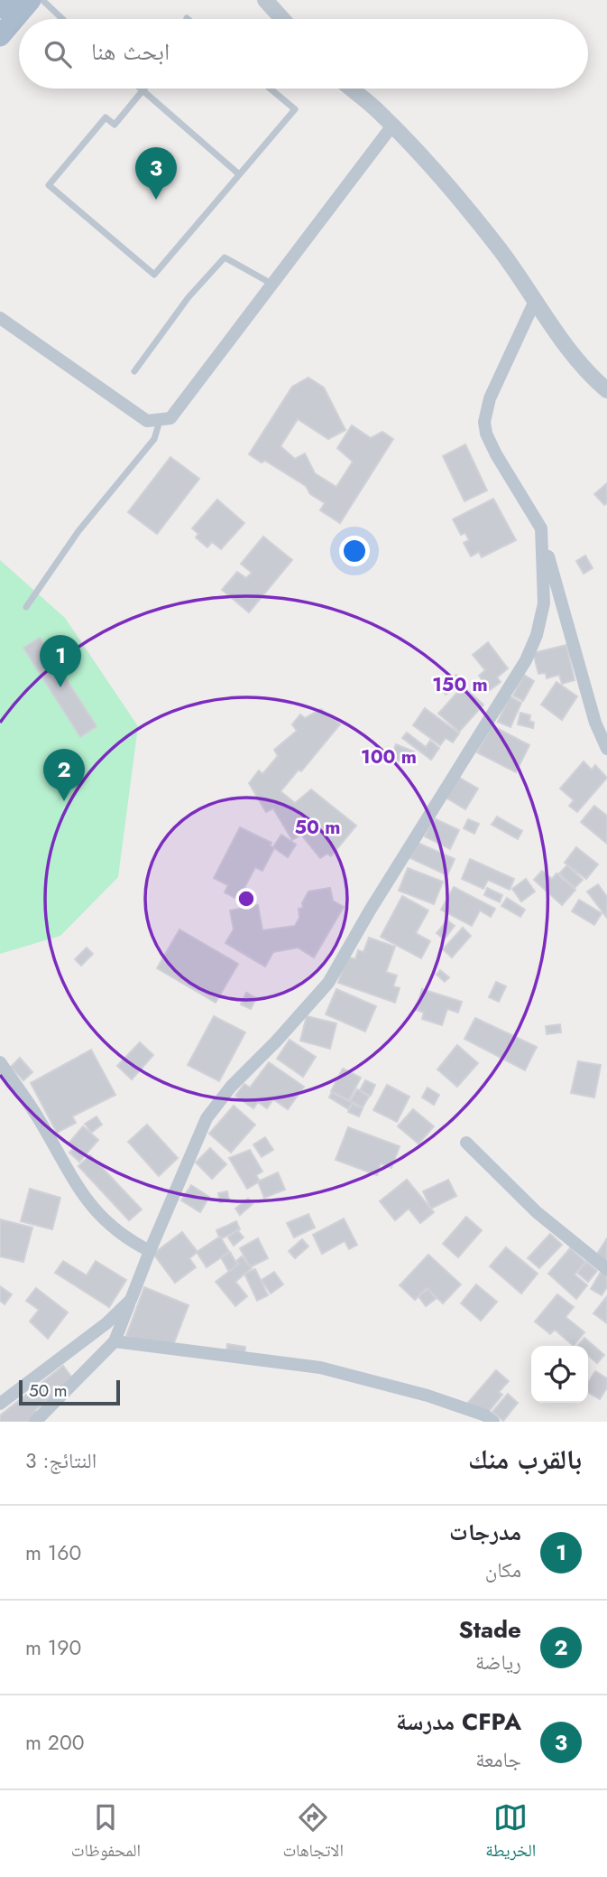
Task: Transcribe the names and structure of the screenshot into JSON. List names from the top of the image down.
{
  "scale_bar": "50 m",
  "page": {
    "search": "ابحث هنا",
    "pins": ["3", "1", "2"],
    "scale": "50 m",
    "heading": ["بالقرب منك", "النتائج: 3"],
    "list": [
      {
        "mark": "1",
        "name": "مدرجات",
        "note": "مكان",
        "value": "160 m"
      },
      {
        "mark": "2",
        "name": "Stade",
        "note": "رياضة",
        "value": "190 m"
      },
      {
        "mark": "3",
        "name": "CFPA مدرسة",
        "note": "جامعة",
        "value": "200 m"
      }
    ],
    "nav": ["الخريطة", "الاتجاهات", "المحفوظات"]
  },
  "rings": ["150 m", "100 m", "50 m"]
}
